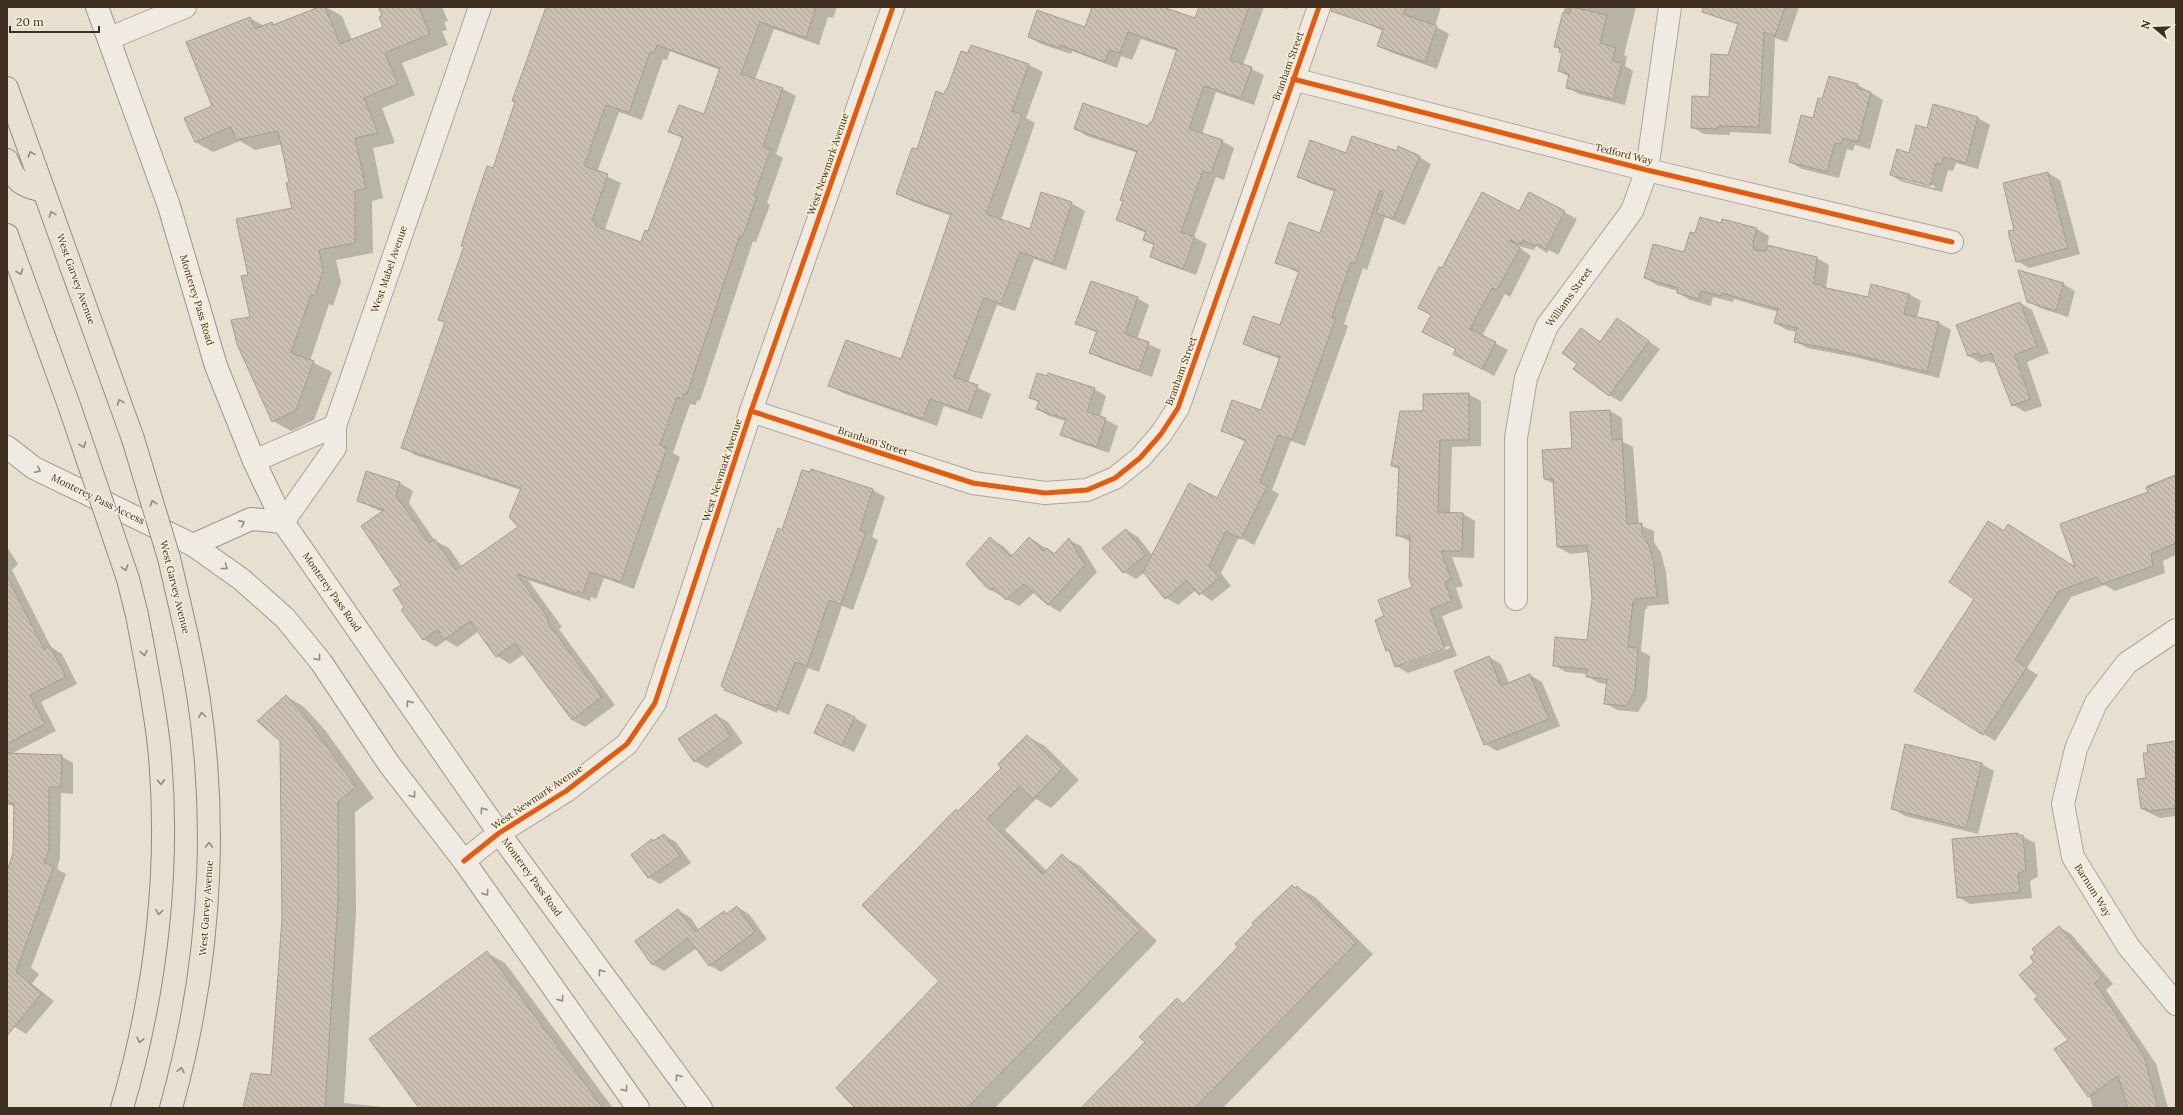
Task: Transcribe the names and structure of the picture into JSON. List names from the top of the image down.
{
  "streets": {
    "main road": ["West Garvey Avenue"],
    "street": [
      "Branham Street",
      "Tedford Way",
      "West Newmark Avenue",
      "West Mabel Avenue",
      "Williams Street",
      "Monterey Pass Road",
      "Monterey Pass Access",
      "Barnum Way"
    ]
  },
  "crossings": [
    ["Branham Street", "Tedford Way"],
    ["Branham Street", "West Newmark Avenue"],
    ["Tedford Way", "Williams Street"],
    ["West Newmark Avenue", "Monterey Pass Road"],
    ["West Mabel Avenue", "Monterey Pass Road"]
  ],
  "one_way": ["Monterey Pass Access"],
  "scale_bar": "20 m",
  "north": "left"
}
